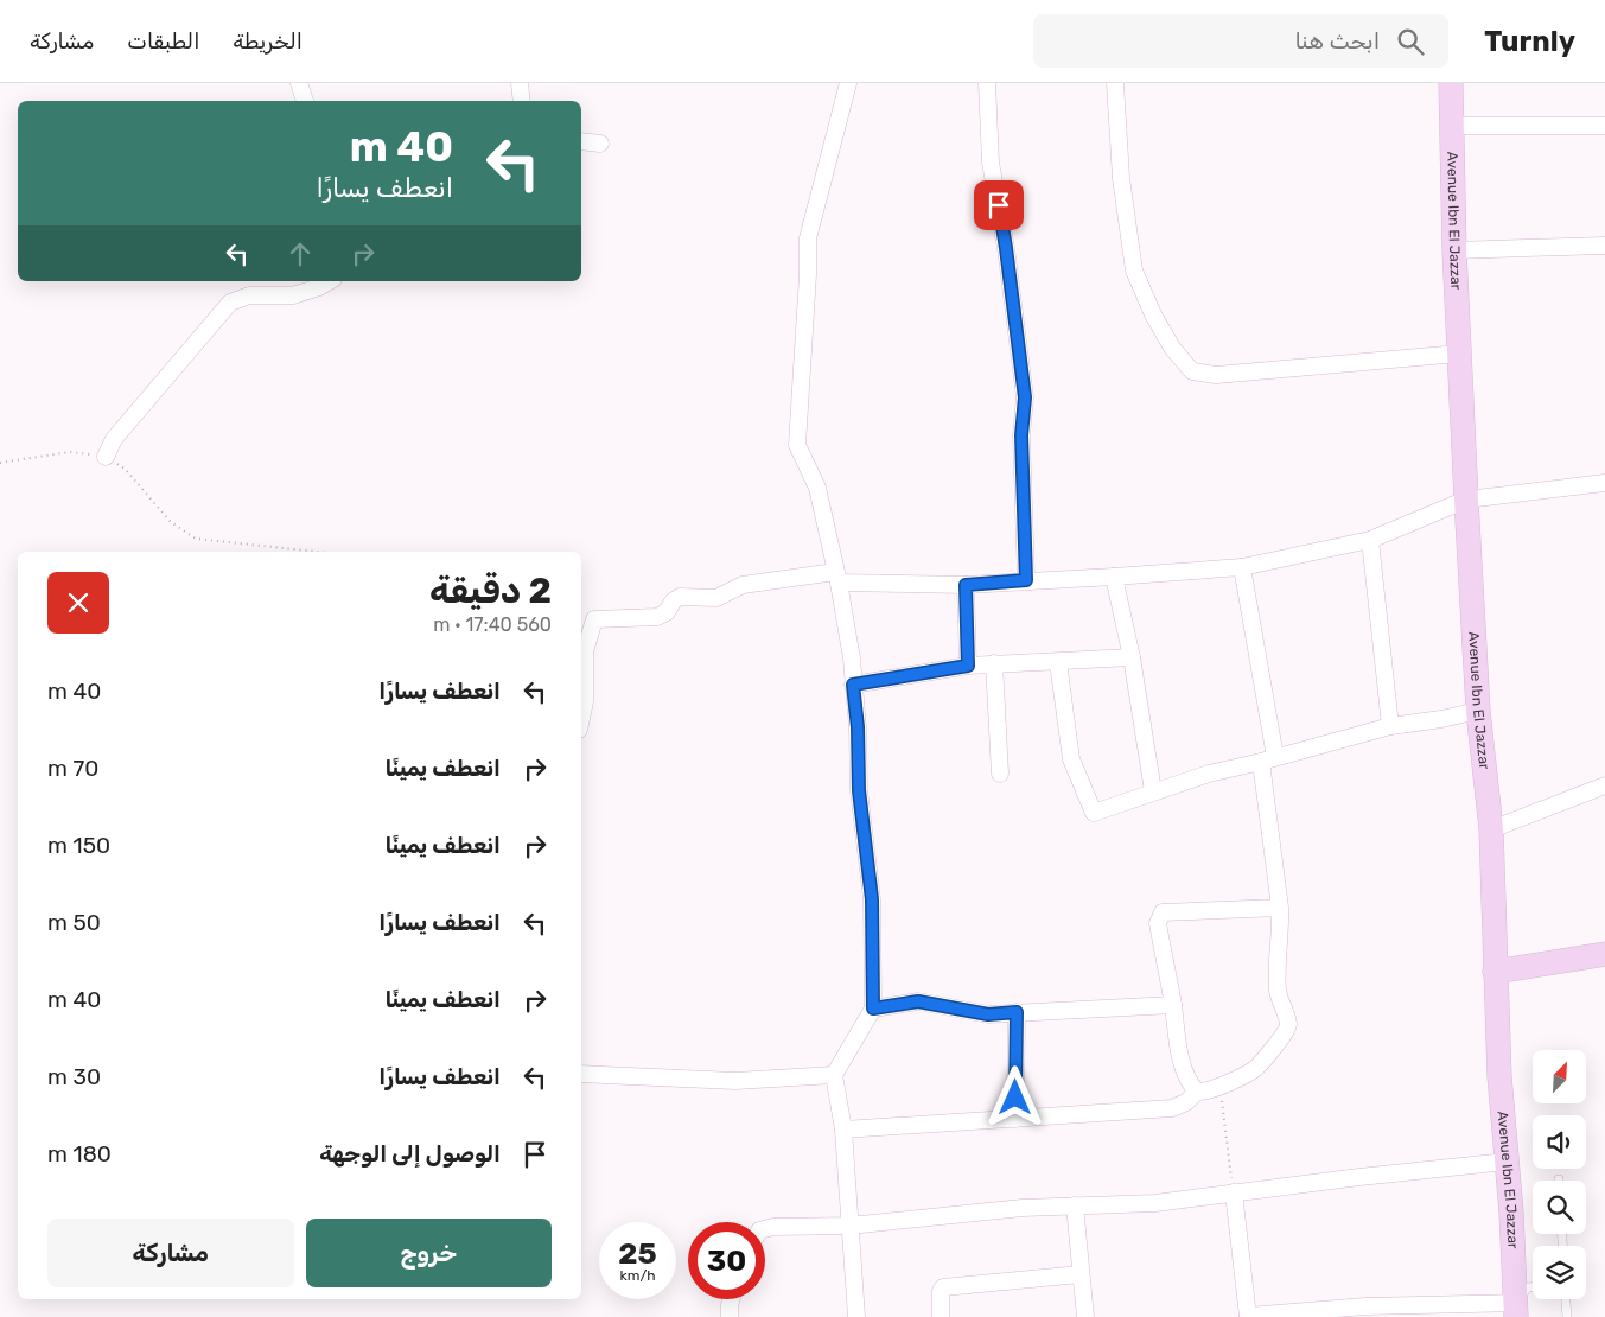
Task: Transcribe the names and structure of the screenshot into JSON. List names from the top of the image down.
{
  "streets": {
    "main road": ["Avenue Ibn El Jazzar"]
  },
  "north": "top right",
  "page": {
    "header": "Turnly",
    "search": "ابحث هنا",
    "nav": ["الخريطة", "الطبقات", "مشاركة"],
    "turn": ["40 m", "انعطف يسارًا"],
    "heading": ["2 دقيقة", "560 m · 17:40"],
    "list": [
      {
        "name": "انعطف يسارًا",
        "value": "40 m"
      },
      {
        "name": "انعطف يمينًا",
        "value": "70 m"
      },
      {
        "name": "انعطف يمينًا",
        "value": "150 m"
      },
      {
        "name": "انعطف يسارًا",
        "value": "50 m"
      },
      {
        "name": "انعطف يمينًا",
        "value": "40 m"
      },
      {
        "name": "انعطف يسارًا",
        "value": "30 m"
      },
      {
        "name": "الوصول إلى الوجهة",
        "value": "180 m"
      }
    ],
    "buttons": ["خروج", "مشاركة"],
    "speed": "25 km/h",
    "limit": "30"
  }
}
